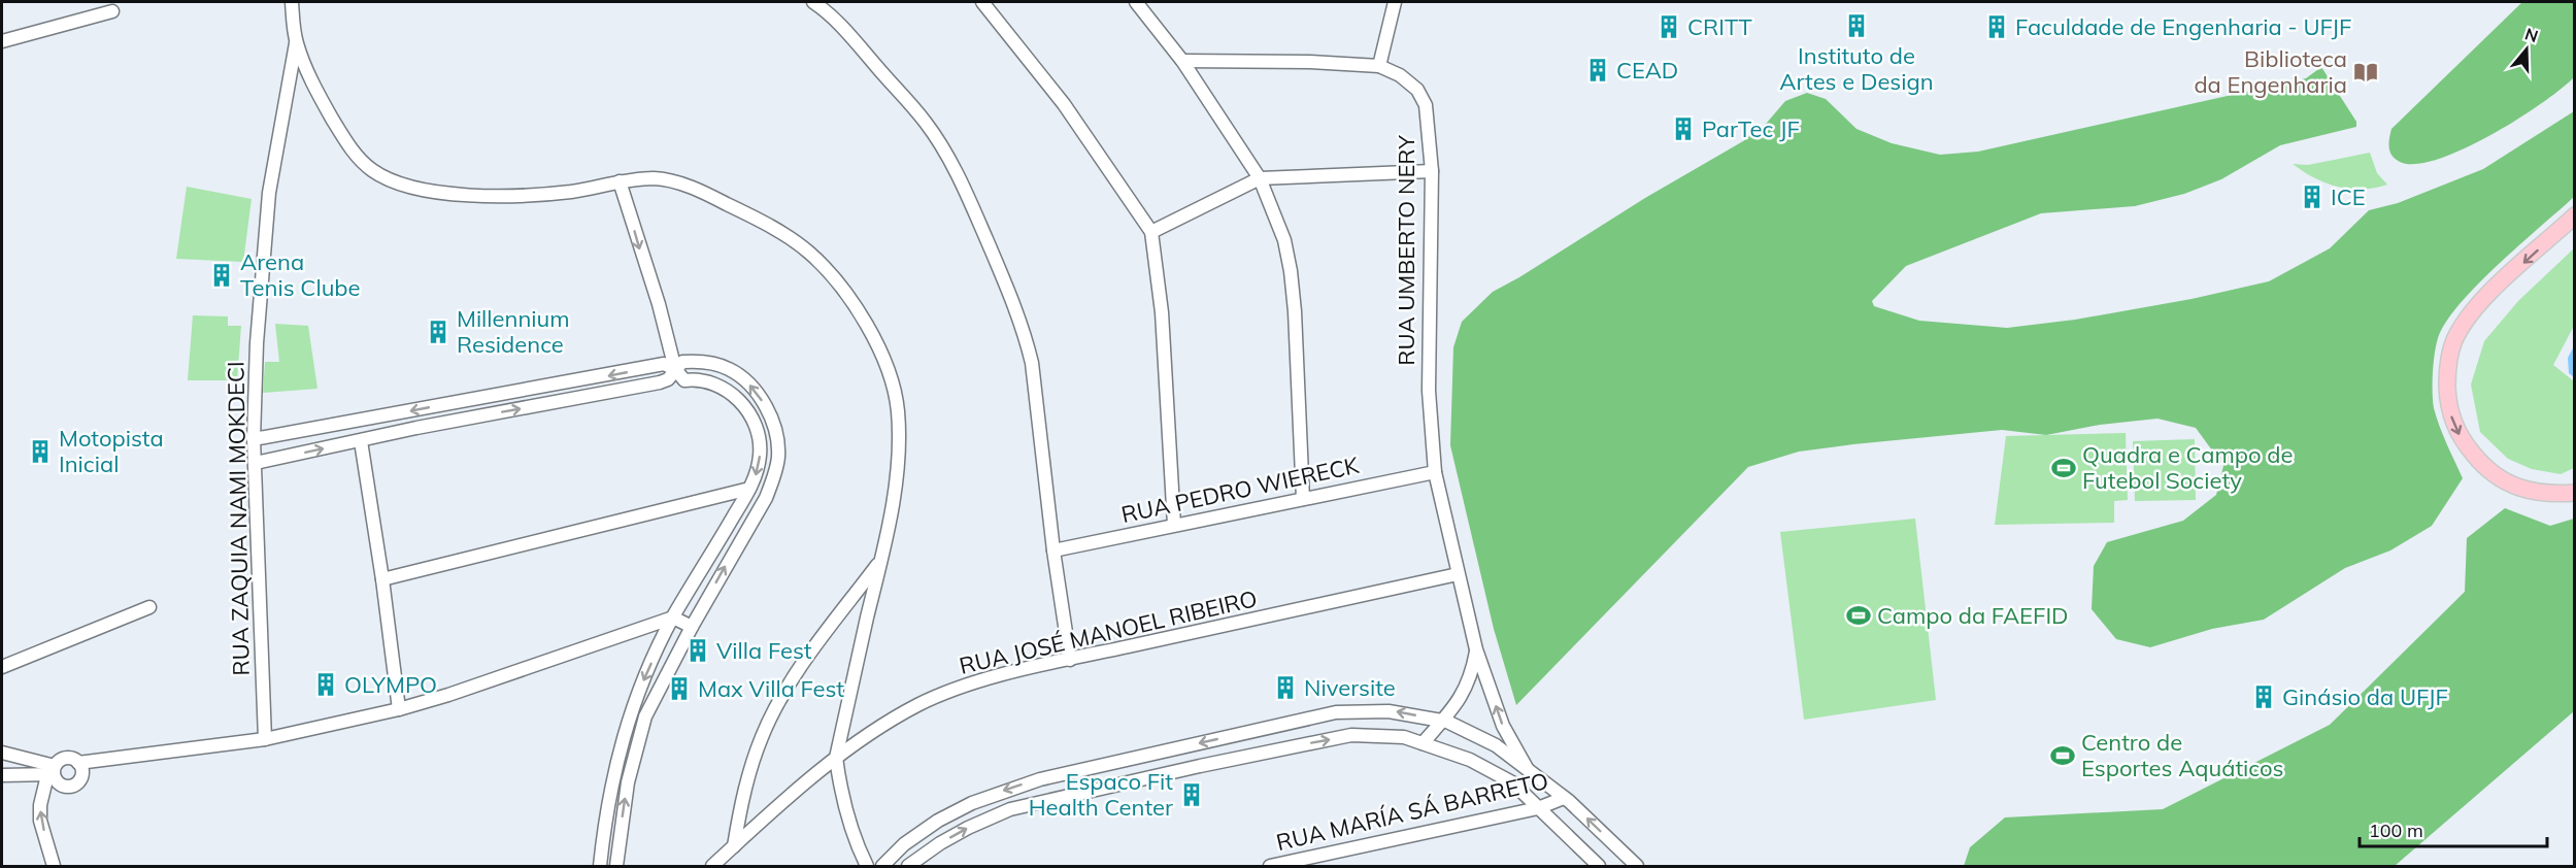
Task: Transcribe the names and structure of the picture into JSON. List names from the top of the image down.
{
  "streets": {
    "street": [
      "RUA UMBERTO NERY",
      "RUA PEDRO WIERECK",
      "RUA ZAQUIA NAMI MOKDECI",
      "RUA JOSÉ MANOEL RIBEIRO",
      "RUA MARÍA SÁ BARRETO"
    ]
  },
  "crossings": [
    ["RUA UMBERTO NERY", "RUA PEDRO WIERECK"],
    ["RUA UMBERTO NERY", "RUA JOSÉ MANOEL RIBEIRO"]
  ],
  "places": {
    "building": [
      "Instituto de Artes e Design",
      "CRITT",
      "Faculdade de Engenharia - UFJF",
      "CEAD",
      "ParTec JF",
      "ICE",
      "Arena Tenis Clube",
      "Millennium Residence",
      "Motopista Inicial",
      "Villa Fest",
      "OLYMPO",
      "Niversite",
      "Max Villa Fest",
      "Ginásio da UFJF",
      "Espaco Fit Health Center"
    ],
    "library": ["Biblioteca da Engenharia"],
    "sports": ["Quadra e Campo de Futebol Society", "Campo da FAEFID", "Centro de Esportes Aquáticos"]
  },
  "scale_bar": "100 m",
  "north": "top"
}
